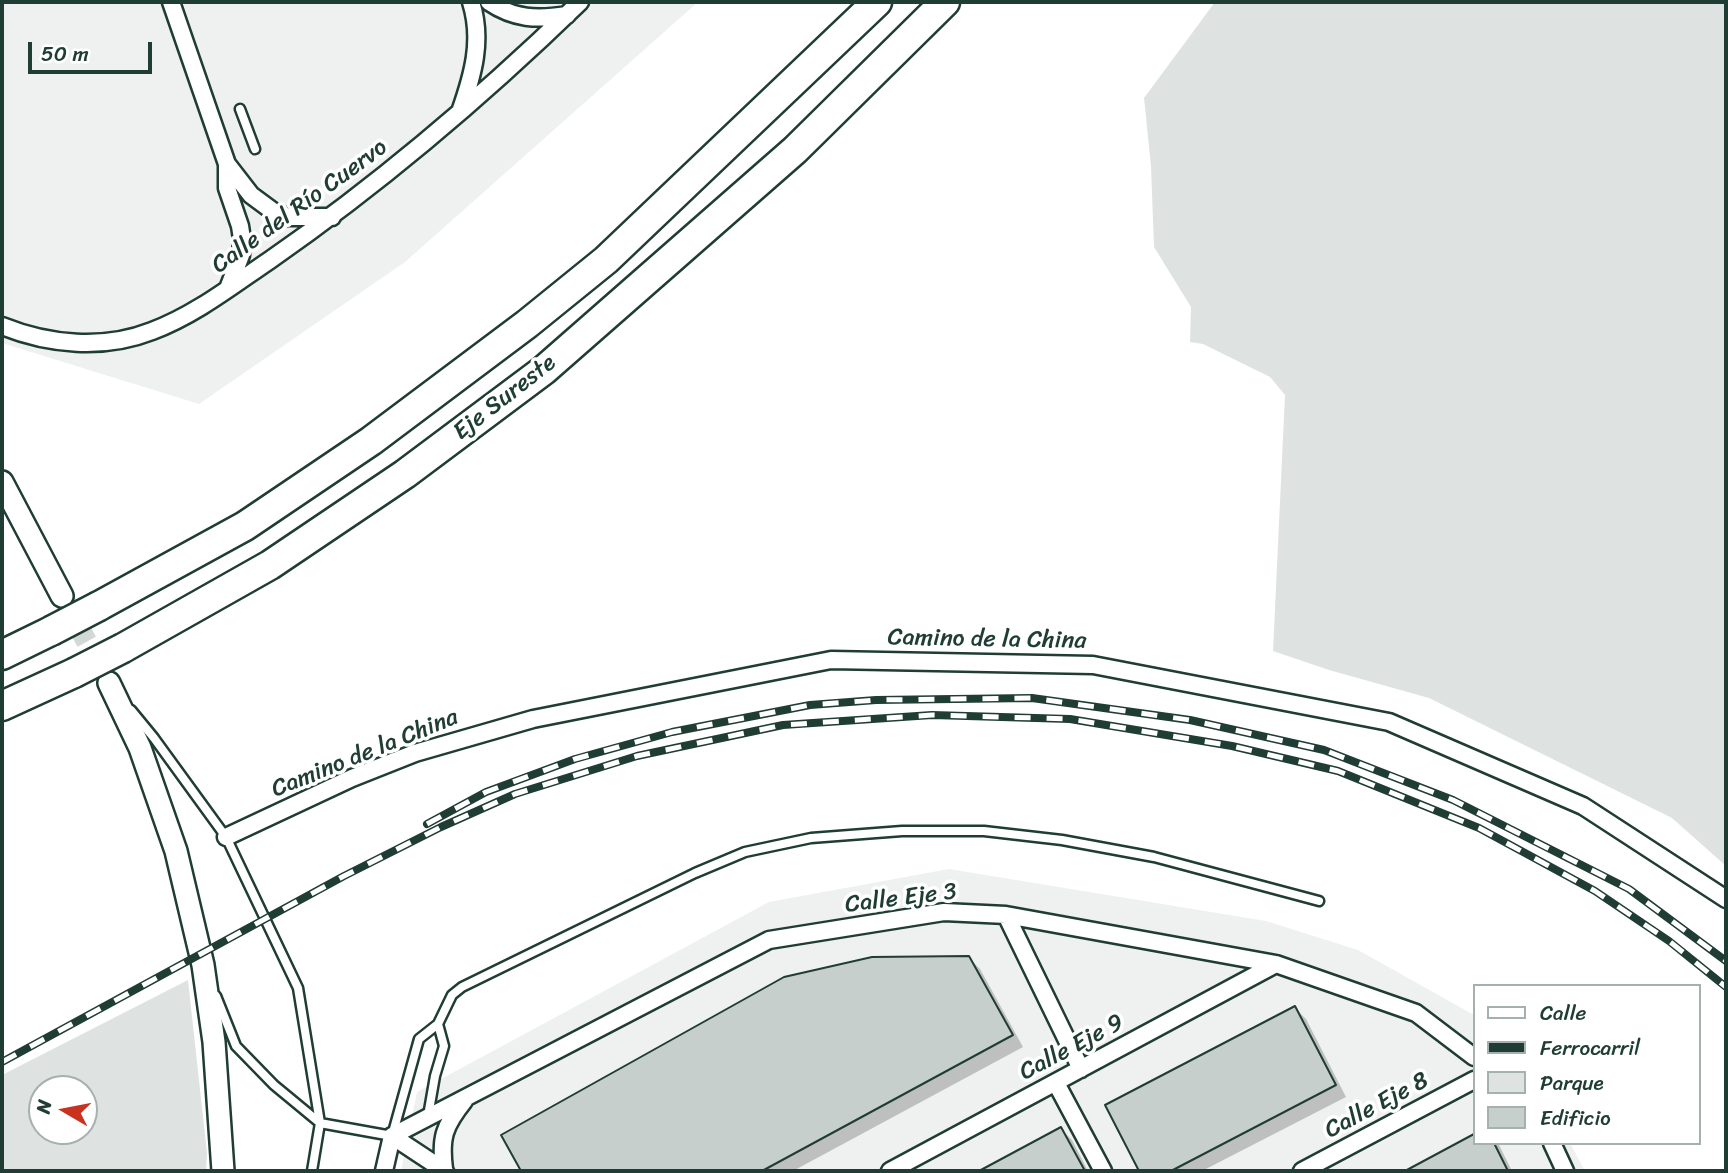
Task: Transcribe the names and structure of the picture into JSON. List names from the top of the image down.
{
  "streets": {
    "highway": ["Eje Sureste"],
    "street": [
      "Calle del Río Cuervo",
      "Camino de la China",
      "Calle Eje 3",
      "Calle Eje 9",
      "Calle Eje 8"
    ]
  },
  "crossings": [
    ["Calle Eje 3", "Calle Eje 9"]
  ],
  "legend": [
    "Calle",
    "Ferrocarril",
    "Parque",
    "Edificio"
  ],
  "scale_bar": "50 m",
  "north": "left"
}
